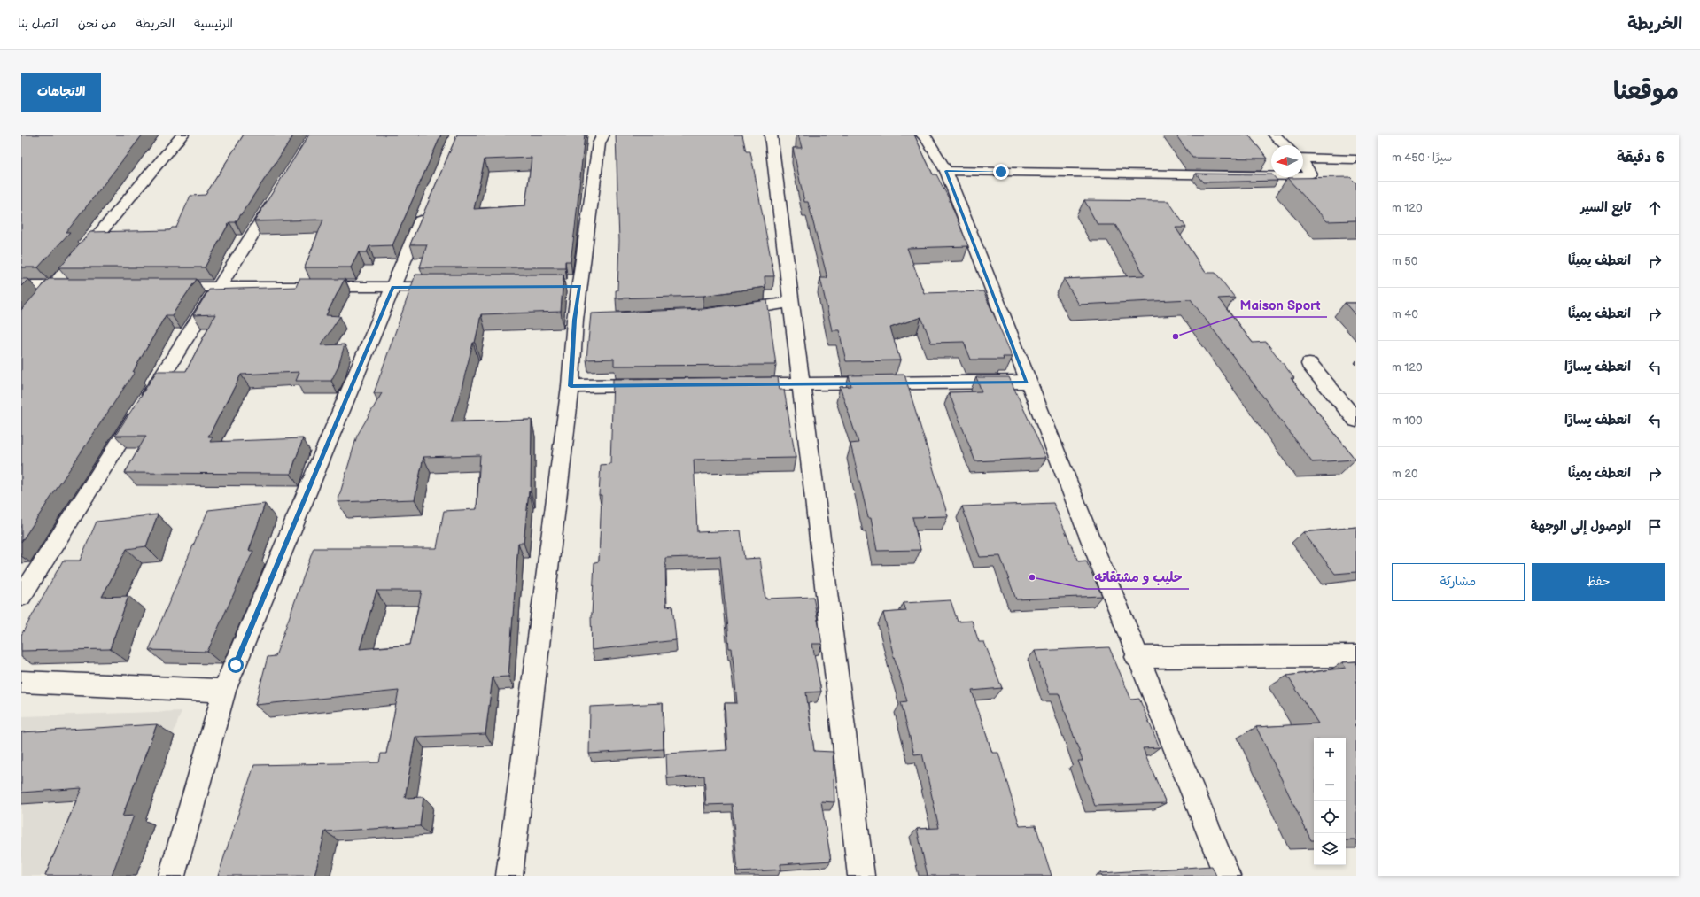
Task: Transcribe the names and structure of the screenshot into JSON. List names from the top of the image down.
{
  "places": ["Maison Sport", "حليب و مشتقاته"],
  "north": "left",
  "page": {
    "header": "الخريطة",
    "nav": [
      "الرئيسية",
      "الخريطة",
      "من نحن",
      "اتصل بنا"
    ],
    "title": "موقعنا",
    "buttons": [
      "الاتجاهات",
      ["حفظ", "مشاركة"]
    ],
    "heading": ["6 دقيقة", "سيرًا · 450 m"],
    "list": [
      ["تابع السير", "120 m"],
      ["انعطف يمينًا", "50 m"],
      ["انعطف يمينًا", "40 m"],
      ["انعطف يسارًا", "120 m"],
      ["انعطف يسارًا", "100 m"],
      ["انعطف يمينًا", "20 m"],
      "الوصول إلى الوجهة"
    ],
    "map_buttons": ["+", "−"]
  }
}
